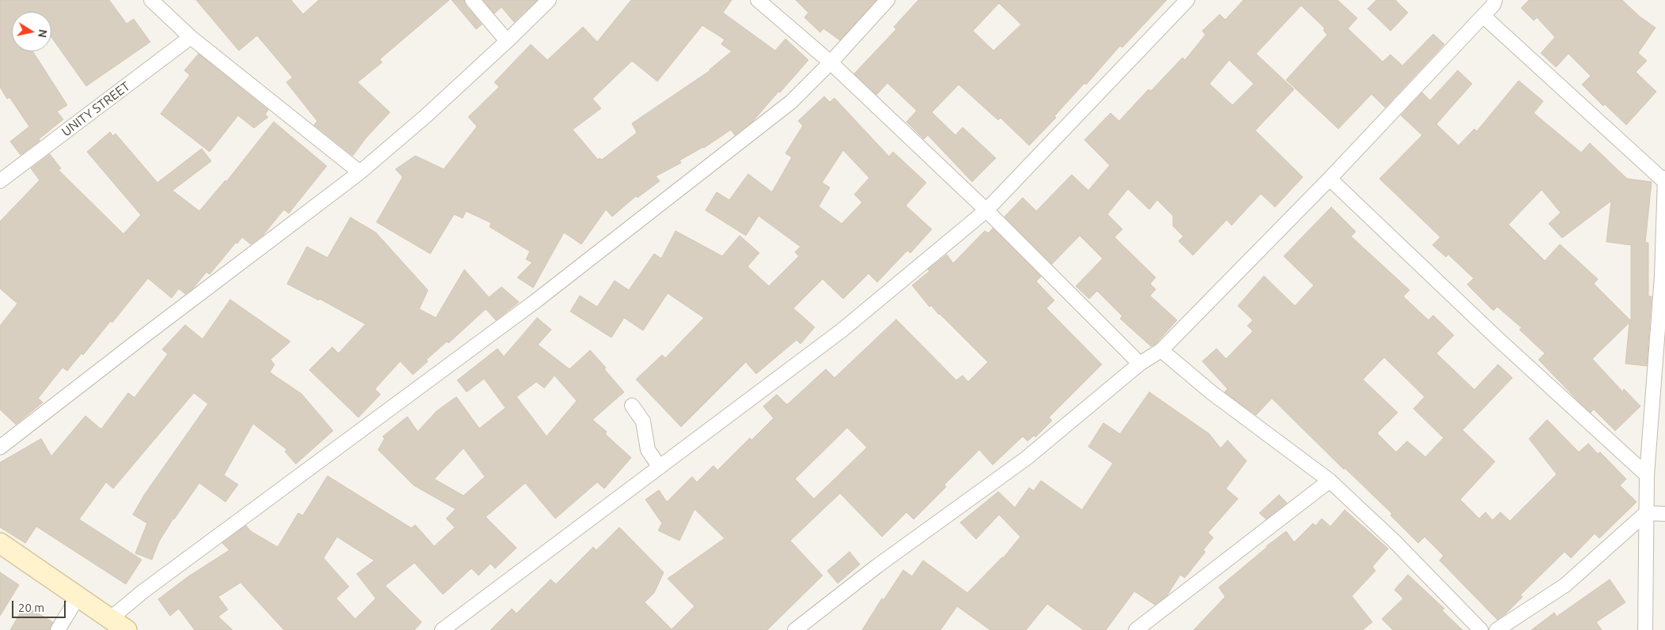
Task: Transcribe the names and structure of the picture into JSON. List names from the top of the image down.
{
  "streets": {
    "street": ["UNITY STREET"]
  },
  "scale_bar": "20 m",
  "north": "right"
}
